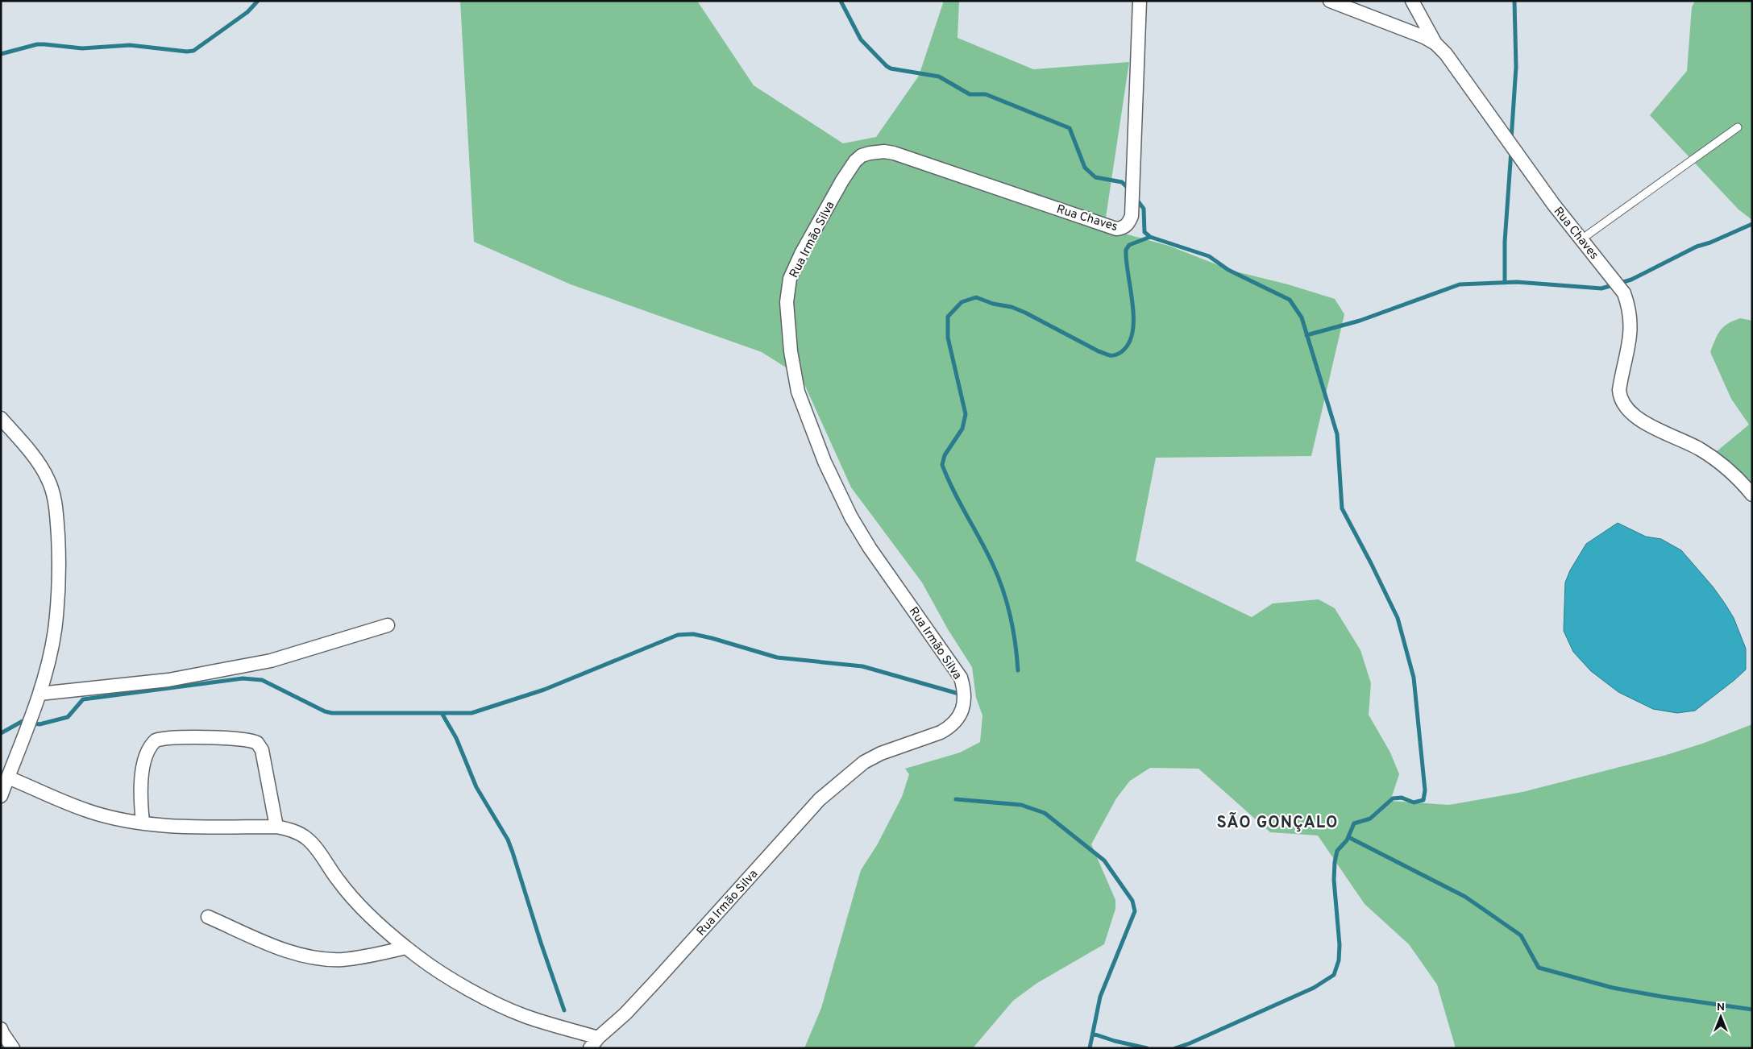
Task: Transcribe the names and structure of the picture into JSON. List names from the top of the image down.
{
  "streets": {
    "street": ["Rua Chaves", "Rua Irmão Silva"]
  },
  "crossings": [
    ["Rua Chaves", "Rua Irmão Silva"]
  ],
  "districts": ["SÃO GONÇALO"],
  "north": "top"
}
